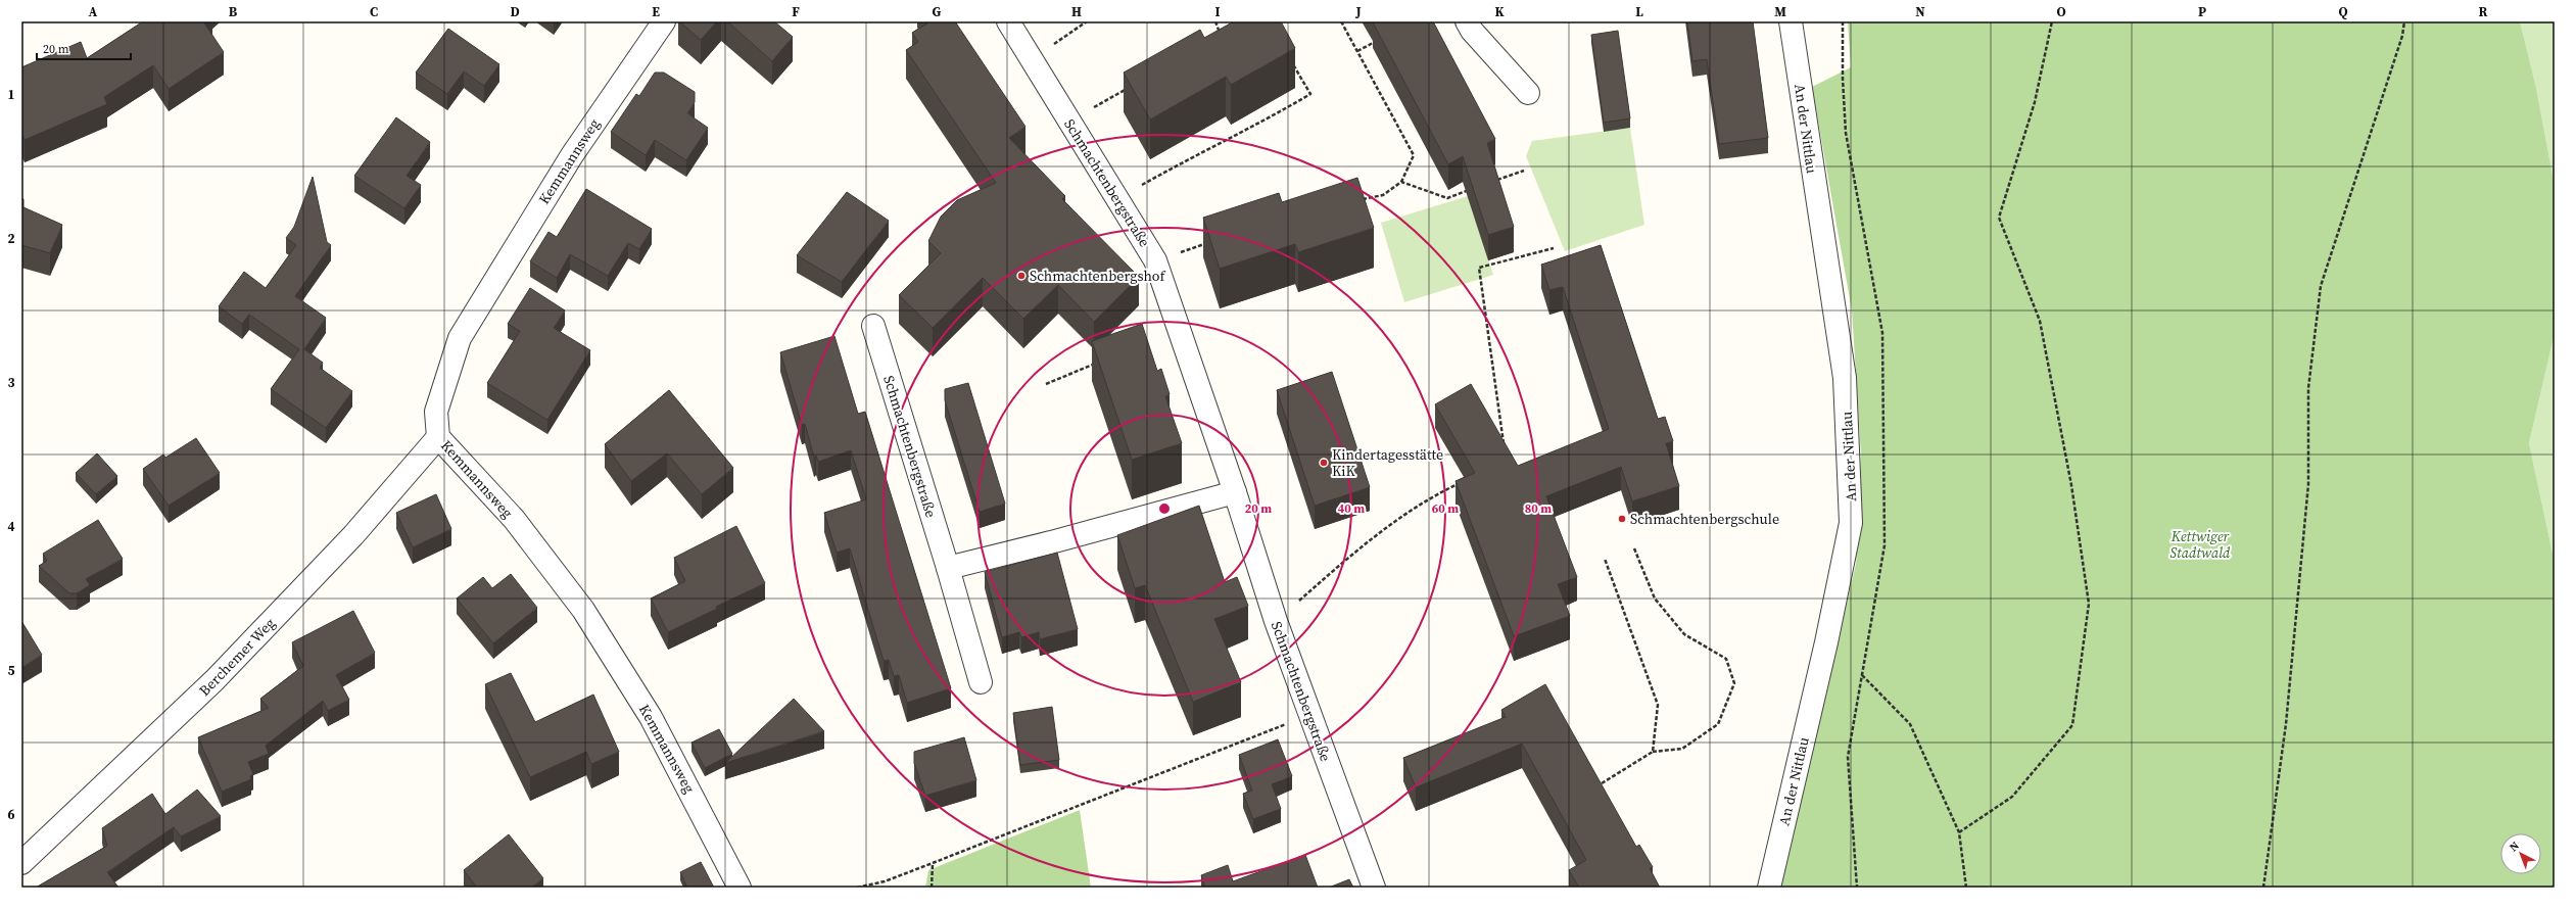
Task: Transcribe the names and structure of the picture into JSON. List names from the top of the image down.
{
  "streets": {
    "street": [
      "An der Nittlau",
      "Kemmannsweg",
      "Schmachtenbergstraße",
      "Berchemer Weg"
    ]
  },
  "crossings": [
    ["Kemmannsweg", "Berchemer Weg"]
  ],
  "parks": ["Kettwiger Stadtwald"],
  "places": ["Schmachtenbergshof", "Kindertagesstätte KiK", "Schmachtenbergschule"],
  "scale_bar": "20 m",
  "north": "top left",
  "grid": {
    "columns": [
      "A",
      "B",
      "C",
      "D",
      "E",
      "F",
      "G",
      "H",
      "I",
      "J",
      "K",
      "L",
      "M",
      "N",
      "O",
      "P",
      "Q",
      "R"
    ],
    "rows": [
      "1",
      "2",
      "3",
      "4",
      "5",
      "6"
    ]
  },
  "rings": [
    "20 m",
    "40 m",
    "60 m",
    "80 m"
  ]
}
